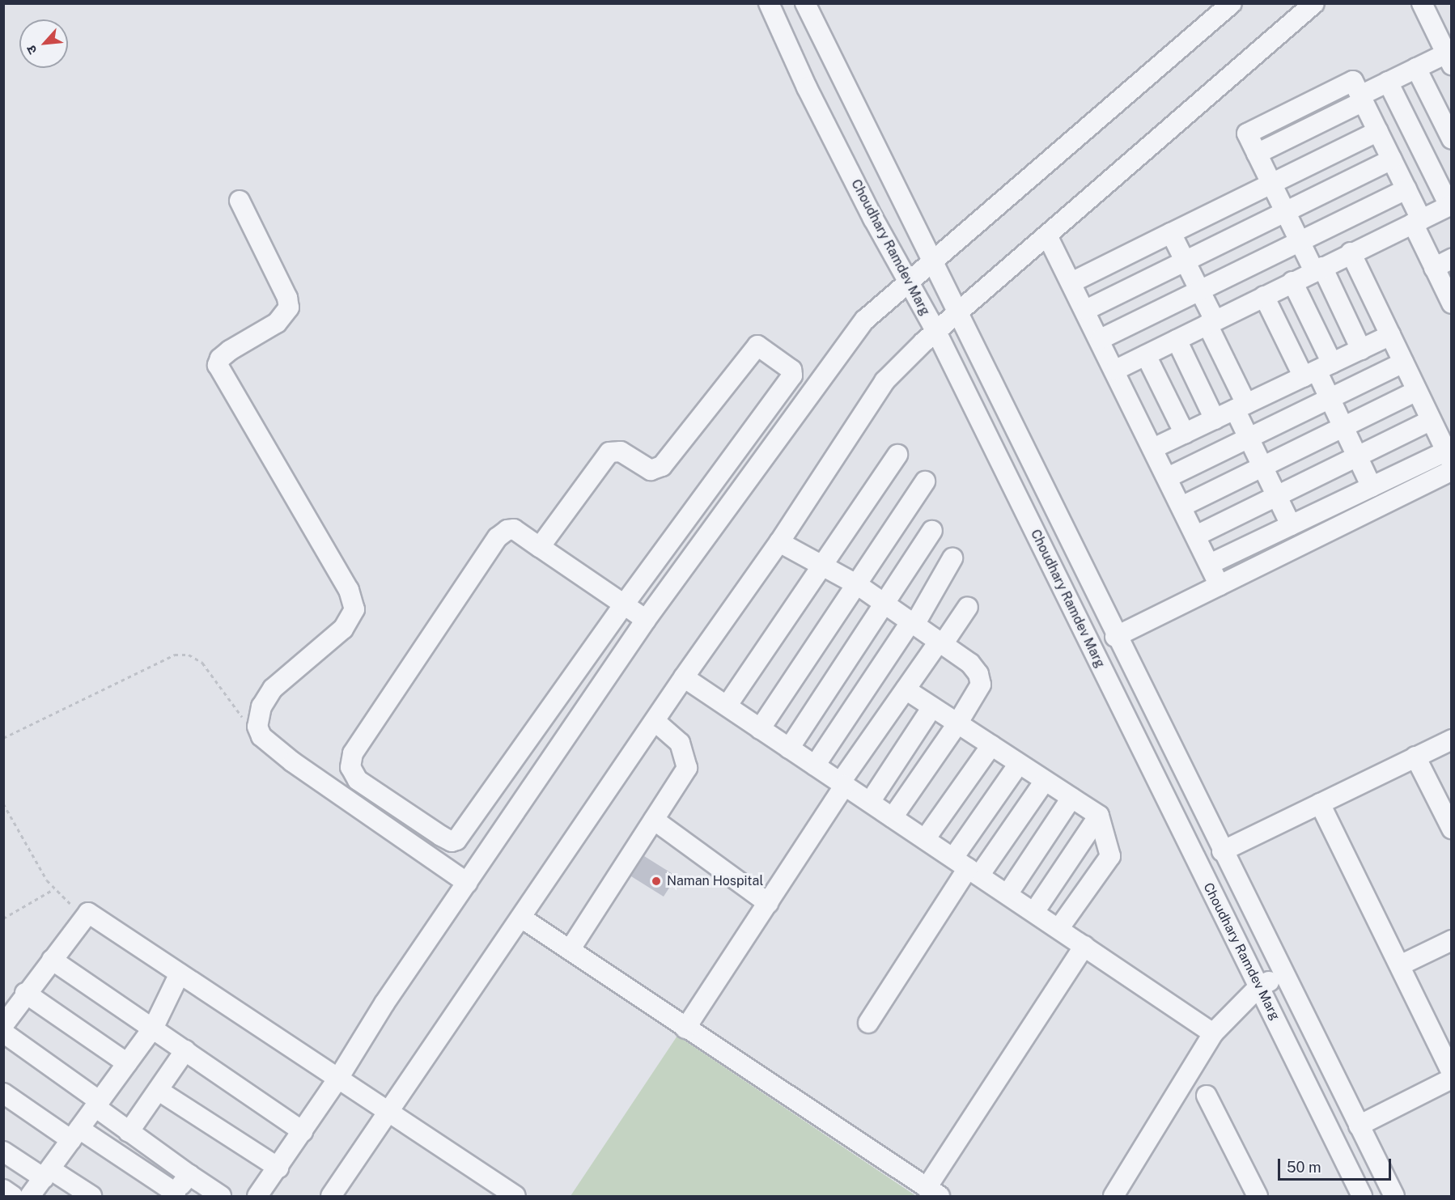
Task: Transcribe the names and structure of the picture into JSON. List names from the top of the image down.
{
  "streets": {
    "street": ["Choudhary Ramdev Marg"]
  },
  "places": ["Naman Hospital"],
  "scale_bar": "50 m",
  "north": "bottom left"
}
